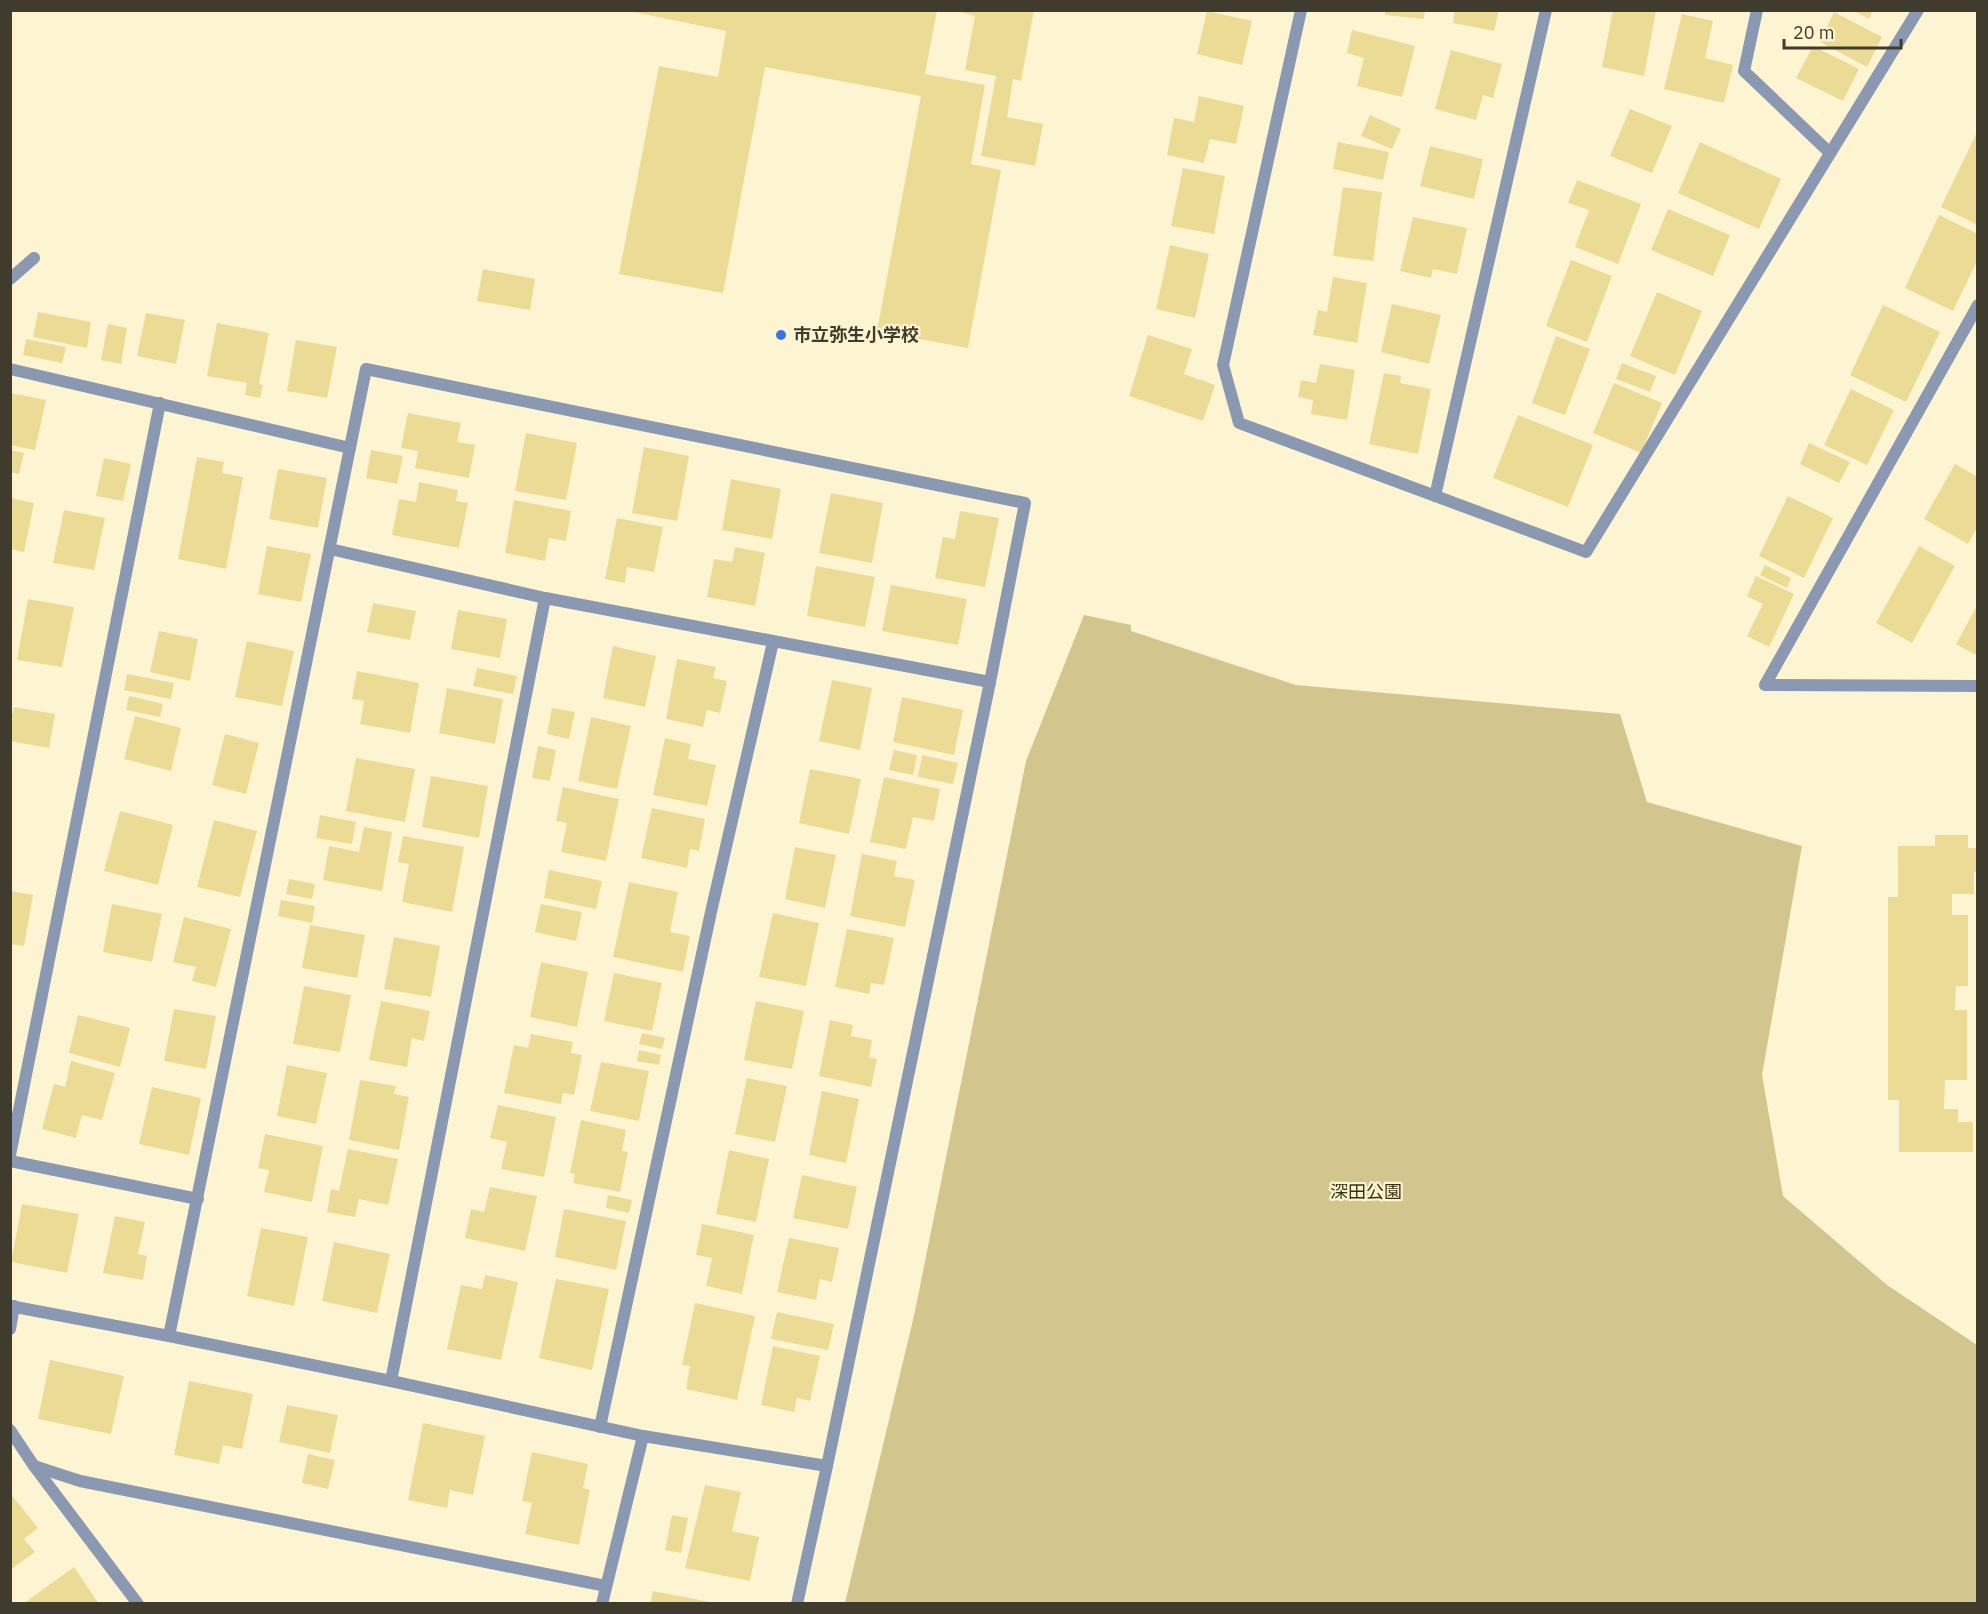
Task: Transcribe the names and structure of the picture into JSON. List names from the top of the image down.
{
  "parks": ["深田公園"],
  "places": ["市立弥生小学校"],
  "scale_bar": "20 m"
}
